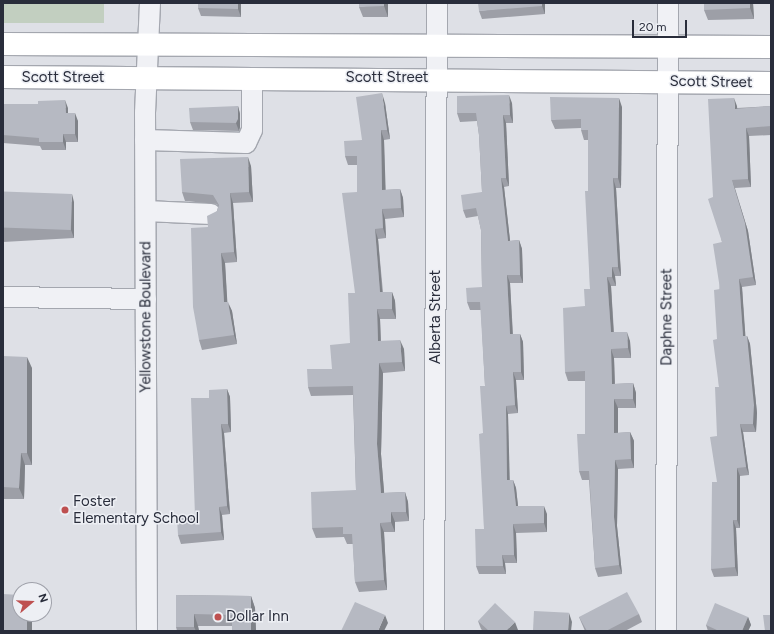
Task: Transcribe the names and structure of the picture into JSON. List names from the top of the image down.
{
  "streets": {
    "main road": ["Scott Street"],
    "street": ["Yellowstone Boulevard", "Alberta Street", "Daphne Street"]
  },
  "crossings": [
    ["Scott Street", "Yellowstone Boulevard"],
    ["Scott Street", "Alberta Street"],
    ["Scott Street", "Daphne Street"]
  ],
  "places": ["Foster Elementary School", "Dollar Inn"],
  "scale_bar": "20 m",
  "north": "right"
}
